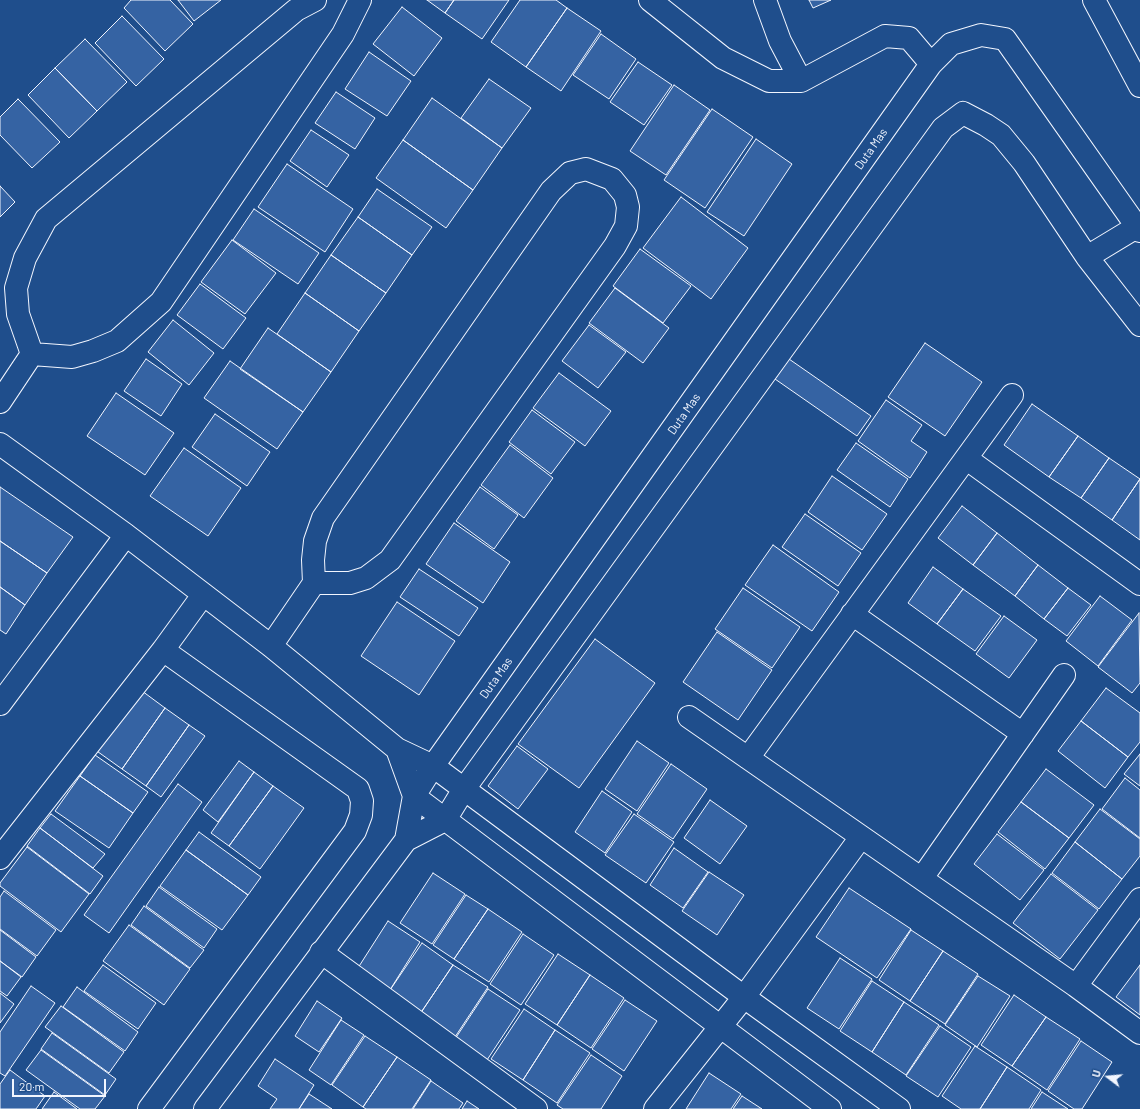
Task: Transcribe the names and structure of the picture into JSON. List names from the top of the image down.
{
  "streets": {
    "street": ["Duta Mas"]
  },
  "scale_bar": "20 m",
  "north": "left"
}
